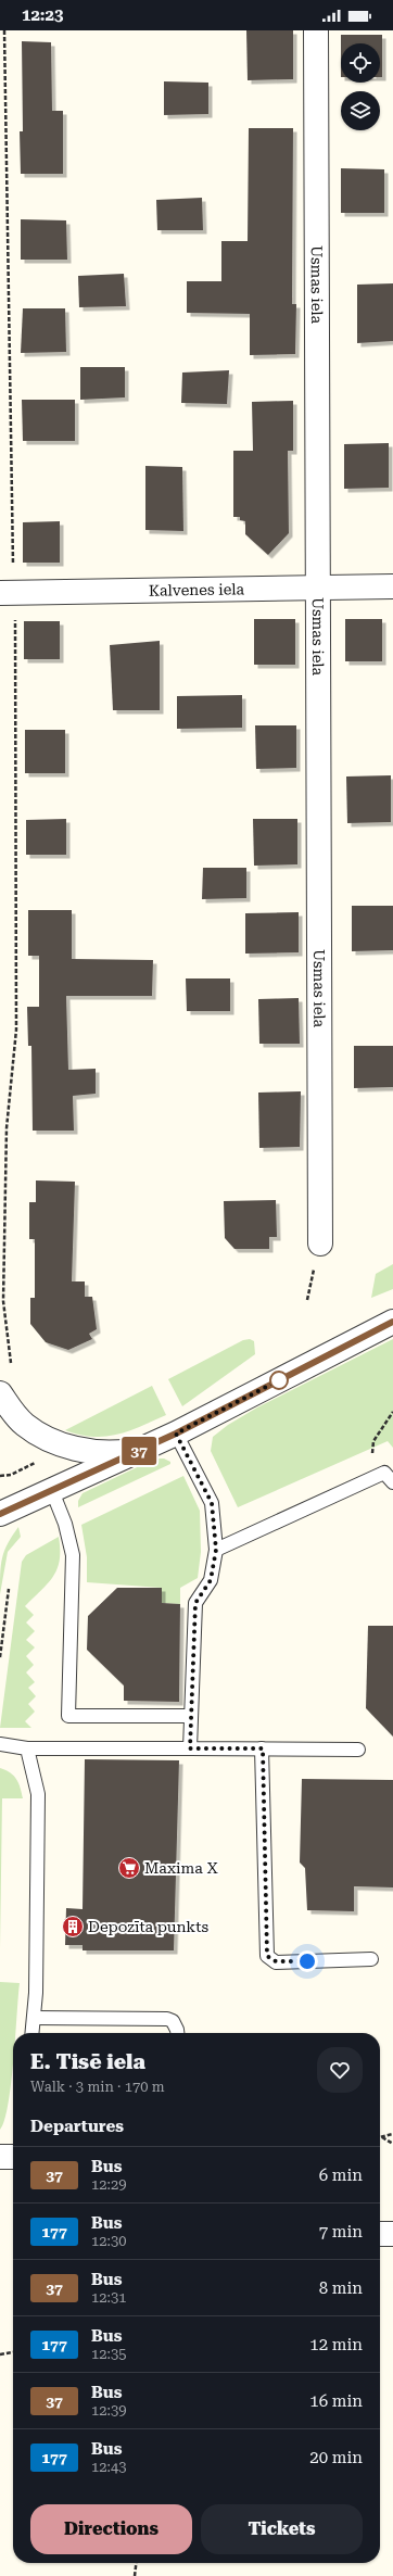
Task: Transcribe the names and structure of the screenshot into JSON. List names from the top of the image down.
{
  "streets": {
    "street": ["Usmas iela", "Kalvenes iela"]
  },
  "crossings": [
    ["Usmas iela", "Kalvenes iela"]
  ],
  "places": {
    "supermarket": ["Maxima X"],
    "building": ["Depozīta punkts"]
  },
  "lines": ["bus line 37"],
  "page": {
    "status": "12:23",
    "on_map": "37",
    "heading": [
      ["E. Tisē iela", "Walk · 3 min · 170 m"],
      "Departures"
    ],
    "list": [
      {
        "mark": "37",
        "name": "Bus",
        "note": "12:29",
        "value": "6 min"
      },
      {
        "mark": "177",
        "name": "Bus",
        "note": "12:30",
        "value": "7 min"
      },
      {
        "mark": "37",
        "name": "Bus",
        "note": "12:31",
        "value": "8 min"
      },
      {
        "mark": "177",
        "name": "Bus",
        "note": "12:35",
        "value": "12 min"
      },
      {
        "mark": "37",
        "name": "Bus",
        "note": "12:39",
        "value": "16 min"
      },
      {
        "mark": "177",
        "name": "Bus",
        "note": "12:43",
        "value": "20 min"
      }
    ],
    "buttons": ["Directions", "Tickets"]
  }
}
